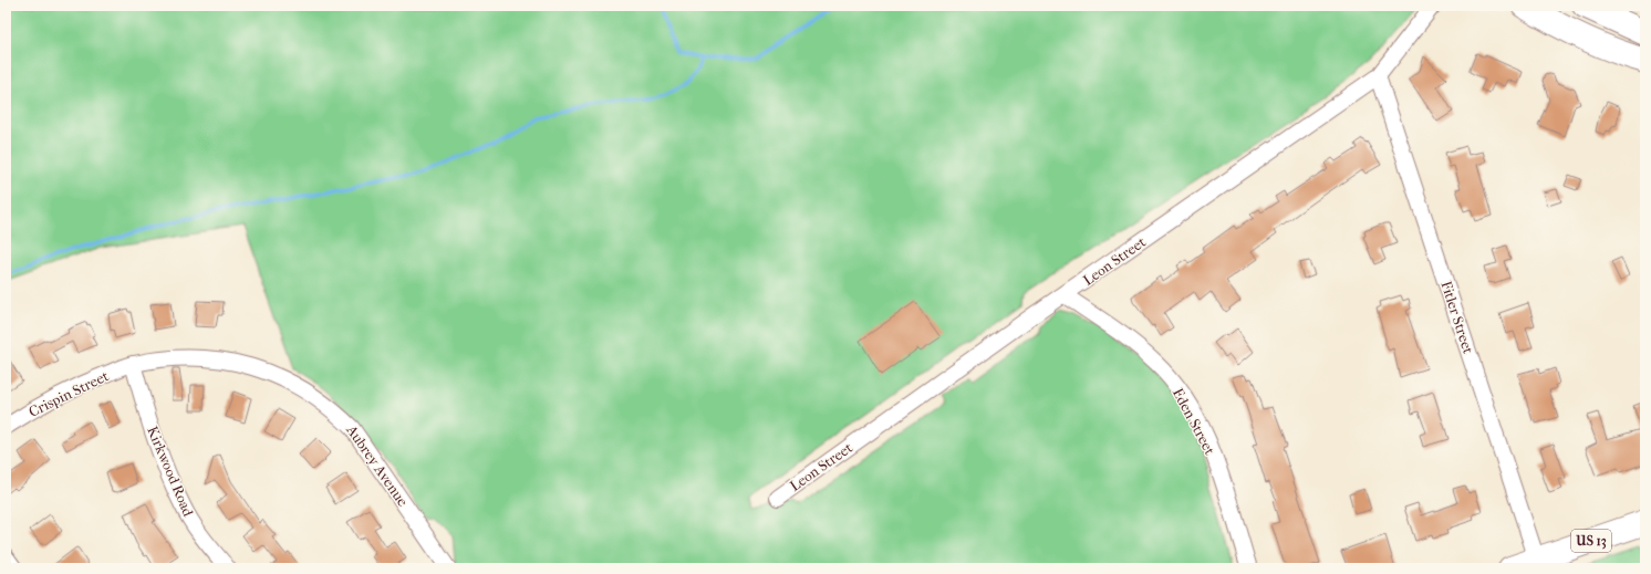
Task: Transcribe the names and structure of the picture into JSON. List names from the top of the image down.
{
  "streets": {
    "main road": ["US 13"],
    "street": [
      "Leon Street",
      "Fitler Street",
      "Crispin Street",
      "Eden Street",
      "Aubrey Avenue",
      "Kirkwood Road"
    ]
  },
  "crossings": [
    ["Leon Street", "Fitler Street"],
    ["Leon Street", "Eden Street"],
    ["Fitler Street", "US 13"],
    ["Crispin Street", "Aubrey Avenue"],
    ["Crispin Street", "Kirkwood Road"],
    ["Aubrey Avenue", "Kirkwood Road"]
  ]
}
